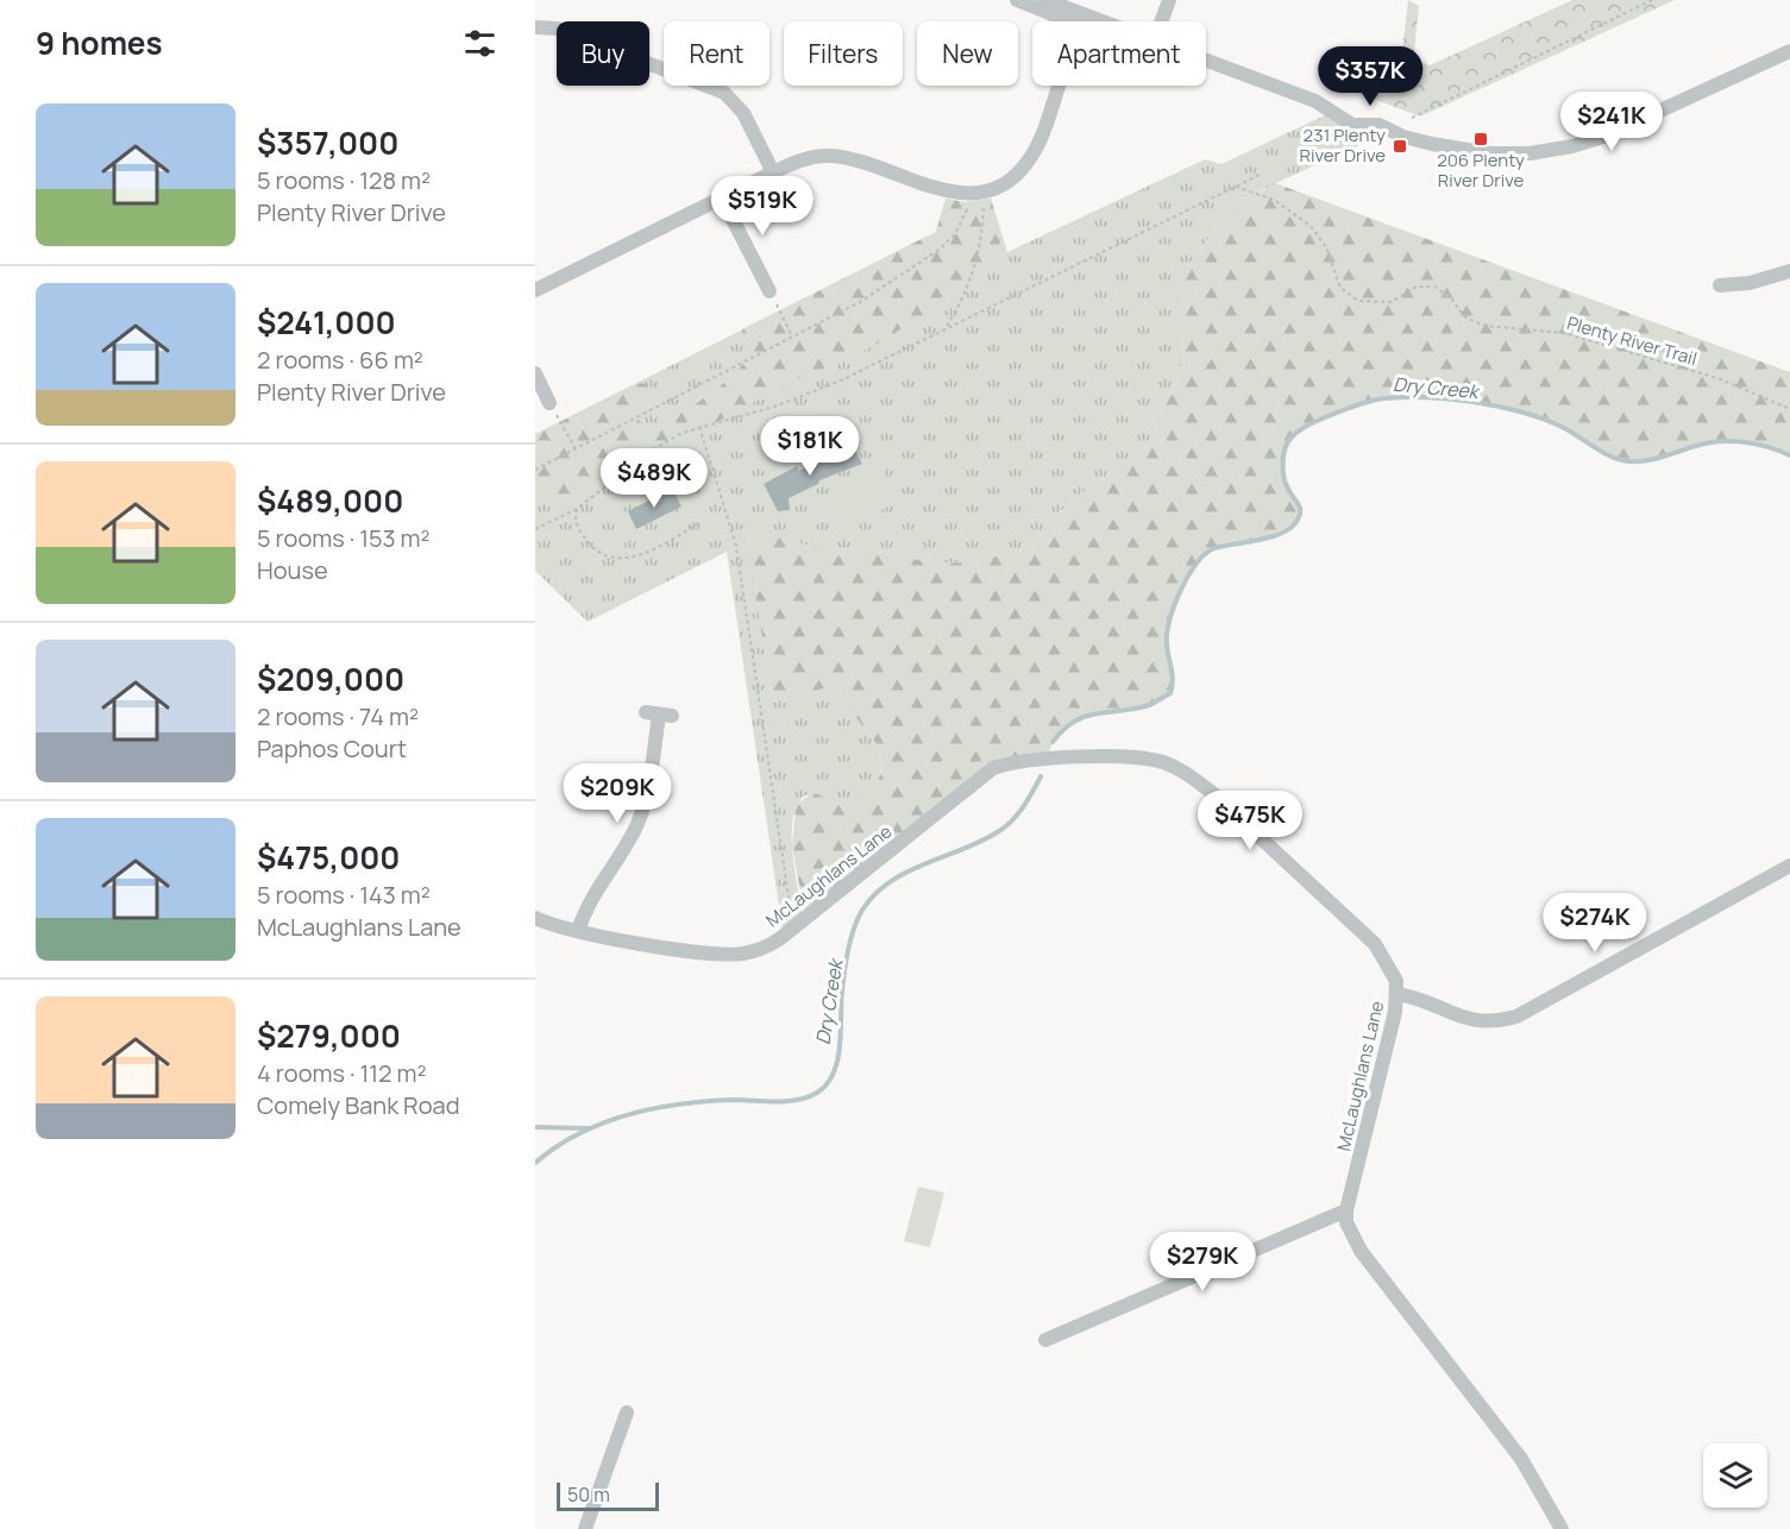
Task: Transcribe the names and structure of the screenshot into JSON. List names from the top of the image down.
{
  "streets": {
    "street": ["McLaughlans Lane"],
    "path": ["Plenty River Trail"]
  },
  "water": ["Dry Creek"],
  "places": {
    "transit": ["206 Plenty River Drive", "231 Plenty River Drive"]
  },
  "scale_bar": "50 m",
  "page": {
    "heading": "9 homes",
    "chip": [
      "Buy",
      "Rent",
      "Filters",
      "New",
      "Apartment"
    ],
    "price": [
      "$357K",
      "$241K",
      "$519K",
      "$181K",
      "$489K",
      "$209K",
      "$475K",
      "$274K",
      "$279K"
    ],
    "list": [
      {
        "name": "$357,000",
        "note": "5 rooms · 128 m² · Plenty River Drive"
      },
      {
        "name": "$241,000",
        "note": "2 rooms · 66 m² · Plenty River Drive"
      },
      {
        "name": "$489,000",
        "note": "5 rooms · 153 m² · House"
      },
      {
        "name": "$209,000",
        "note": "2 rooms · 74 m² · Paphos Court"
      },
      {
        "name": "$475,000",
        "note": "5 rooms · 143 m² · McLaughlans Lane"
      },
      {
        "name": "$279,000",
        "note": "4 rooms · 112 m² · Comely Bank Road"
      }
    ],
    "scale": "50 m"
  }
}
